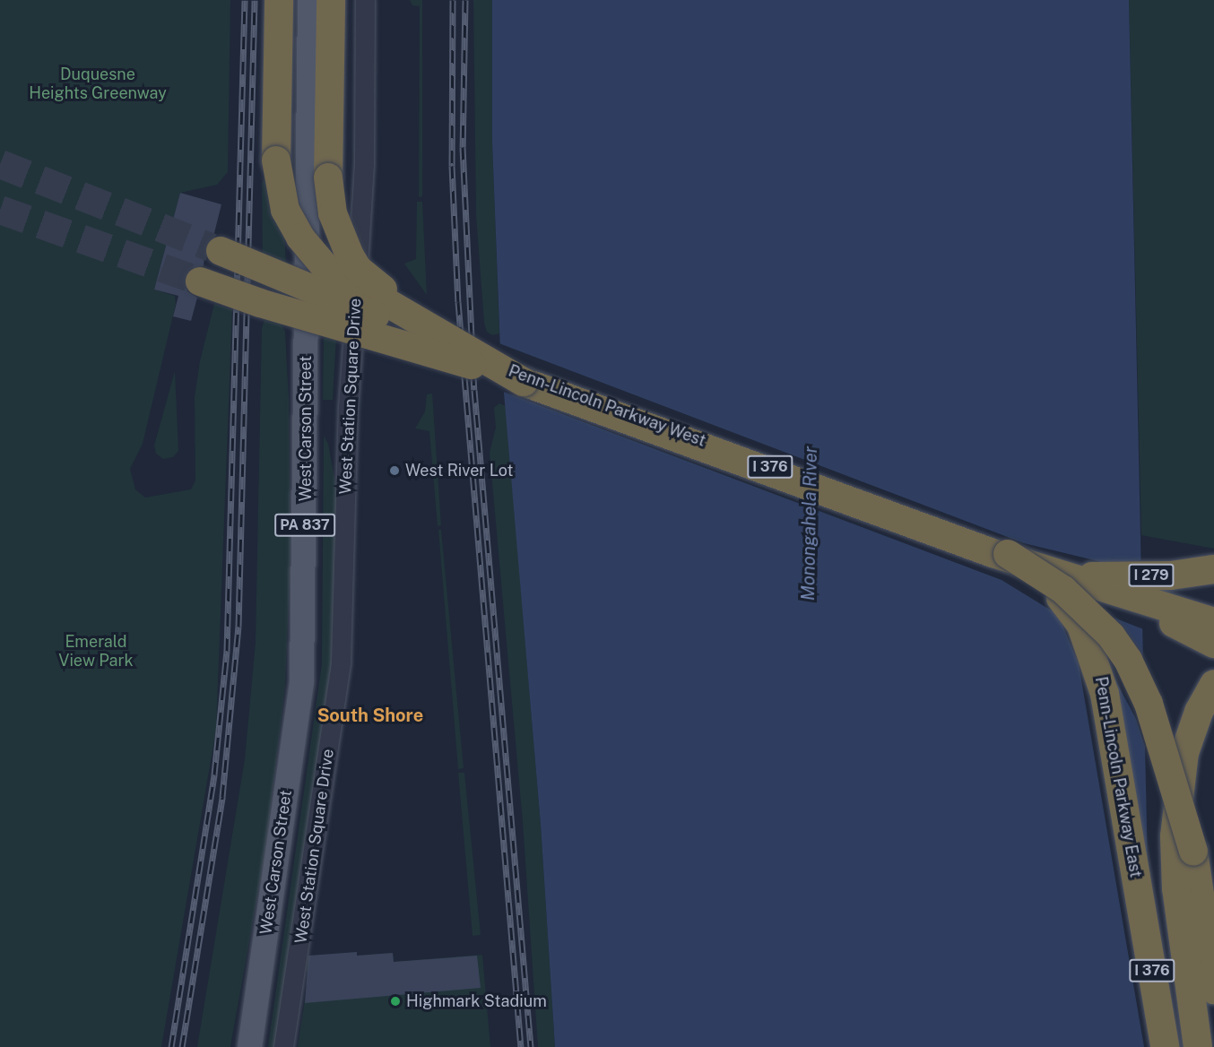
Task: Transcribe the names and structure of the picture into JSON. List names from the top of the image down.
{
  "streets": {
    "highway": [
      "Penn-Lincoln Parkway West",
      "I 376",
      "I 279",
      "Penn-Lincoln Parkway East"
    ],
    "main road": ["West Carson Street", "PA 837"],
    "street": ["West Station Square Drive"]
  },
  "crossings": [
    ["Penn-Lincoln Parkway West", "I 279"],
    ["Penn-Lincoln Parkway West", "Penn-Lincoln Parkway East"],
    ["I 279", "Penn-Lincoln Parkway East"]
  ],
  "districts": ["South Shore"],
  "water": ["Monongahela River"],
  "parks": ["Duquesne Heights Greenway", "Emerald View Park"],
  "places": ["West River Lot", "Highmark Stadium"]
}
